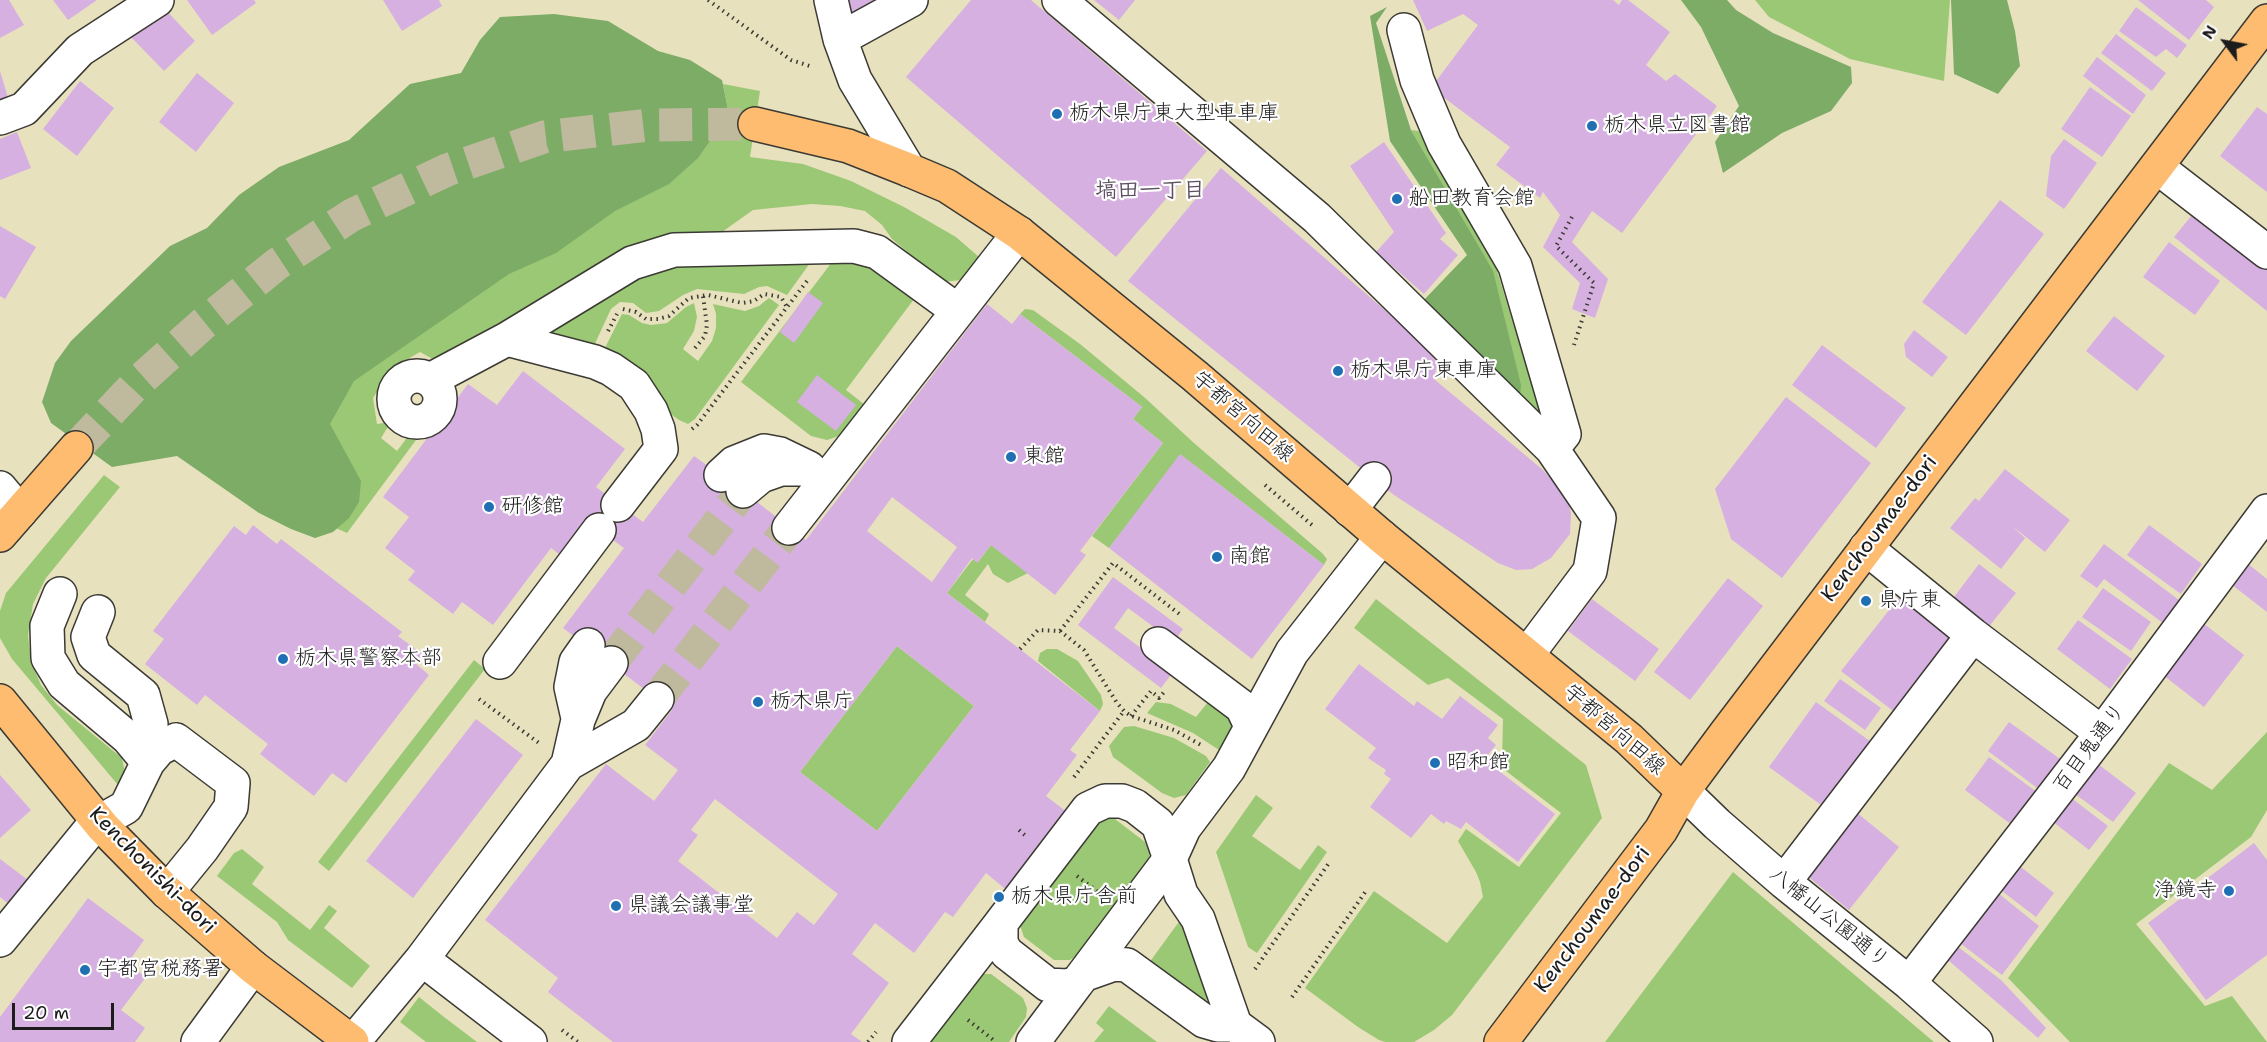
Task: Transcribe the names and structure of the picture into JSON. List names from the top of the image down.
{
  "streets": {
    "main road": ["宇都宮向田線", "Kenchoumae-dori", "Kenchonishi-dori"],
    "street": ["百目鬼通り", "八幡山公園通り"]
  },
  "crossings": [
    ["宇都宮向田線", "Kenchoumae-dori"],
    ["宇都宮向田線", "八幡山公園通り"],
    ["Kenchoumae-dori", "八幡山公園通り"],
    ["百目鬼通り", "八幡山公園通り"]
  ],
  "districts": ["塙田一丁目"],
  "places": [
    "栃木県庁東大型車車庫",
    "栃木県立図書館",
    "船田教育会館",
    "栃木県庁東車庫",
    "東館",
    "研修館",
    "南館",
    "県庁東",
    "栃木県警察本部",
    "栃木県庁",
    "昭和館",
    "浄鏡寺",
    "栃木県庁舎前",
    "県議会議事堂",
    "宇都宮税務署"
  ],
  "scale_bar": "20 m",
  "north": "top left"
}
